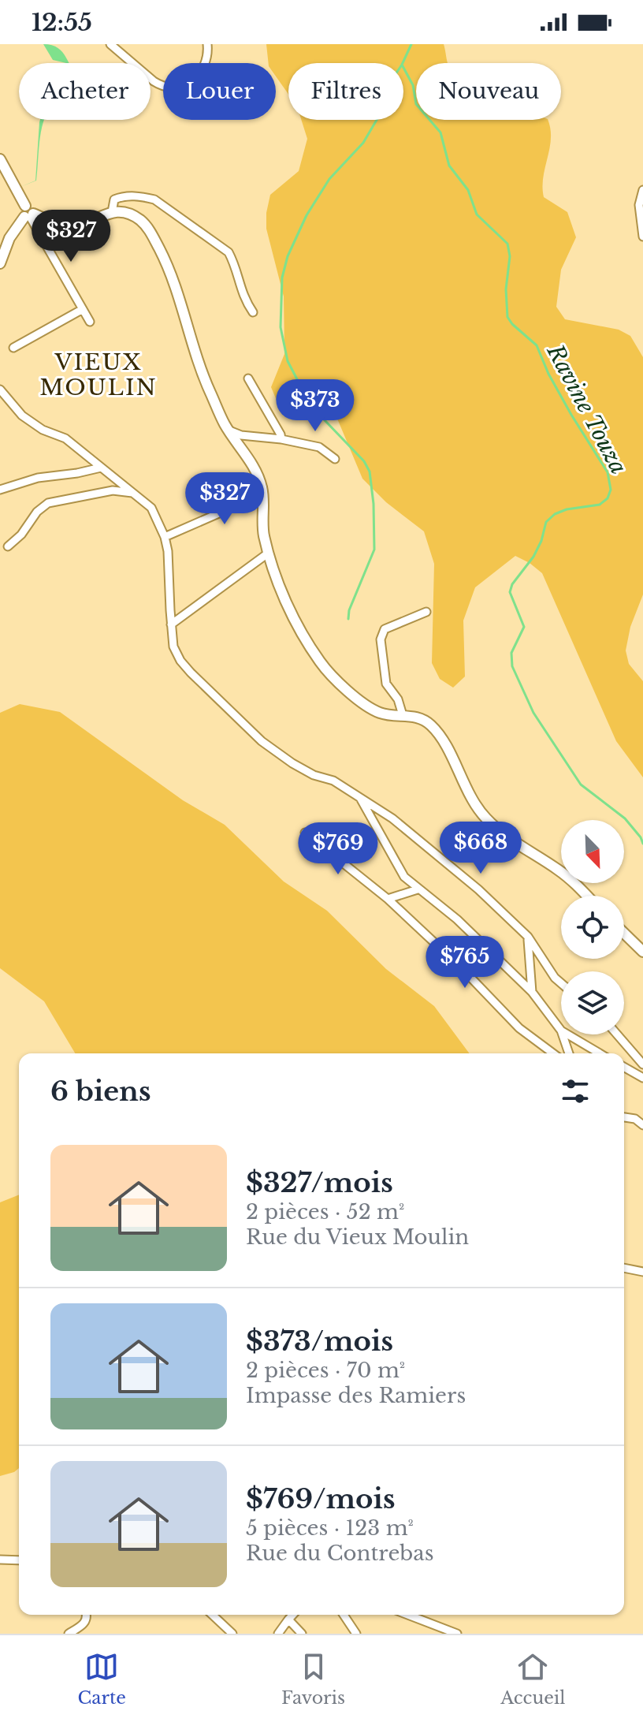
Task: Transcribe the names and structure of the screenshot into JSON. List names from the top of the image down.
{
  "districts": ["VIEUX MOULIN"],
  "water": ["Ravine Touza"],
  "north": "bottom right",
  "page": {
    "status": "12:55",
    "chip": [
      "Acheter",
      "Louer",
      "Filtres",
      "Nouveau"
    ],
    "price": [
      "$327",
      "$373",
      "$327",
      "$668",
      "$769",
      "$765"
    ],
    "heading": "6 biens",
    "list": [
      {
        "name": "$327/mois",
        "note": "2 pièces · 52 m² · Rue du Vieux Moulin"
      },
      {
        "name": "$373/mois",
        "note": "2 pièces · 70 m² · Impasse des Ramiers"
      },
      {
        "name": "$769/mois",
        "note": "5 pièces · 123 m² · Rue du Contrebas"
      }
    ],
    "tabs": ["Carte", "Favoris", "Accueil"]
  }
}
